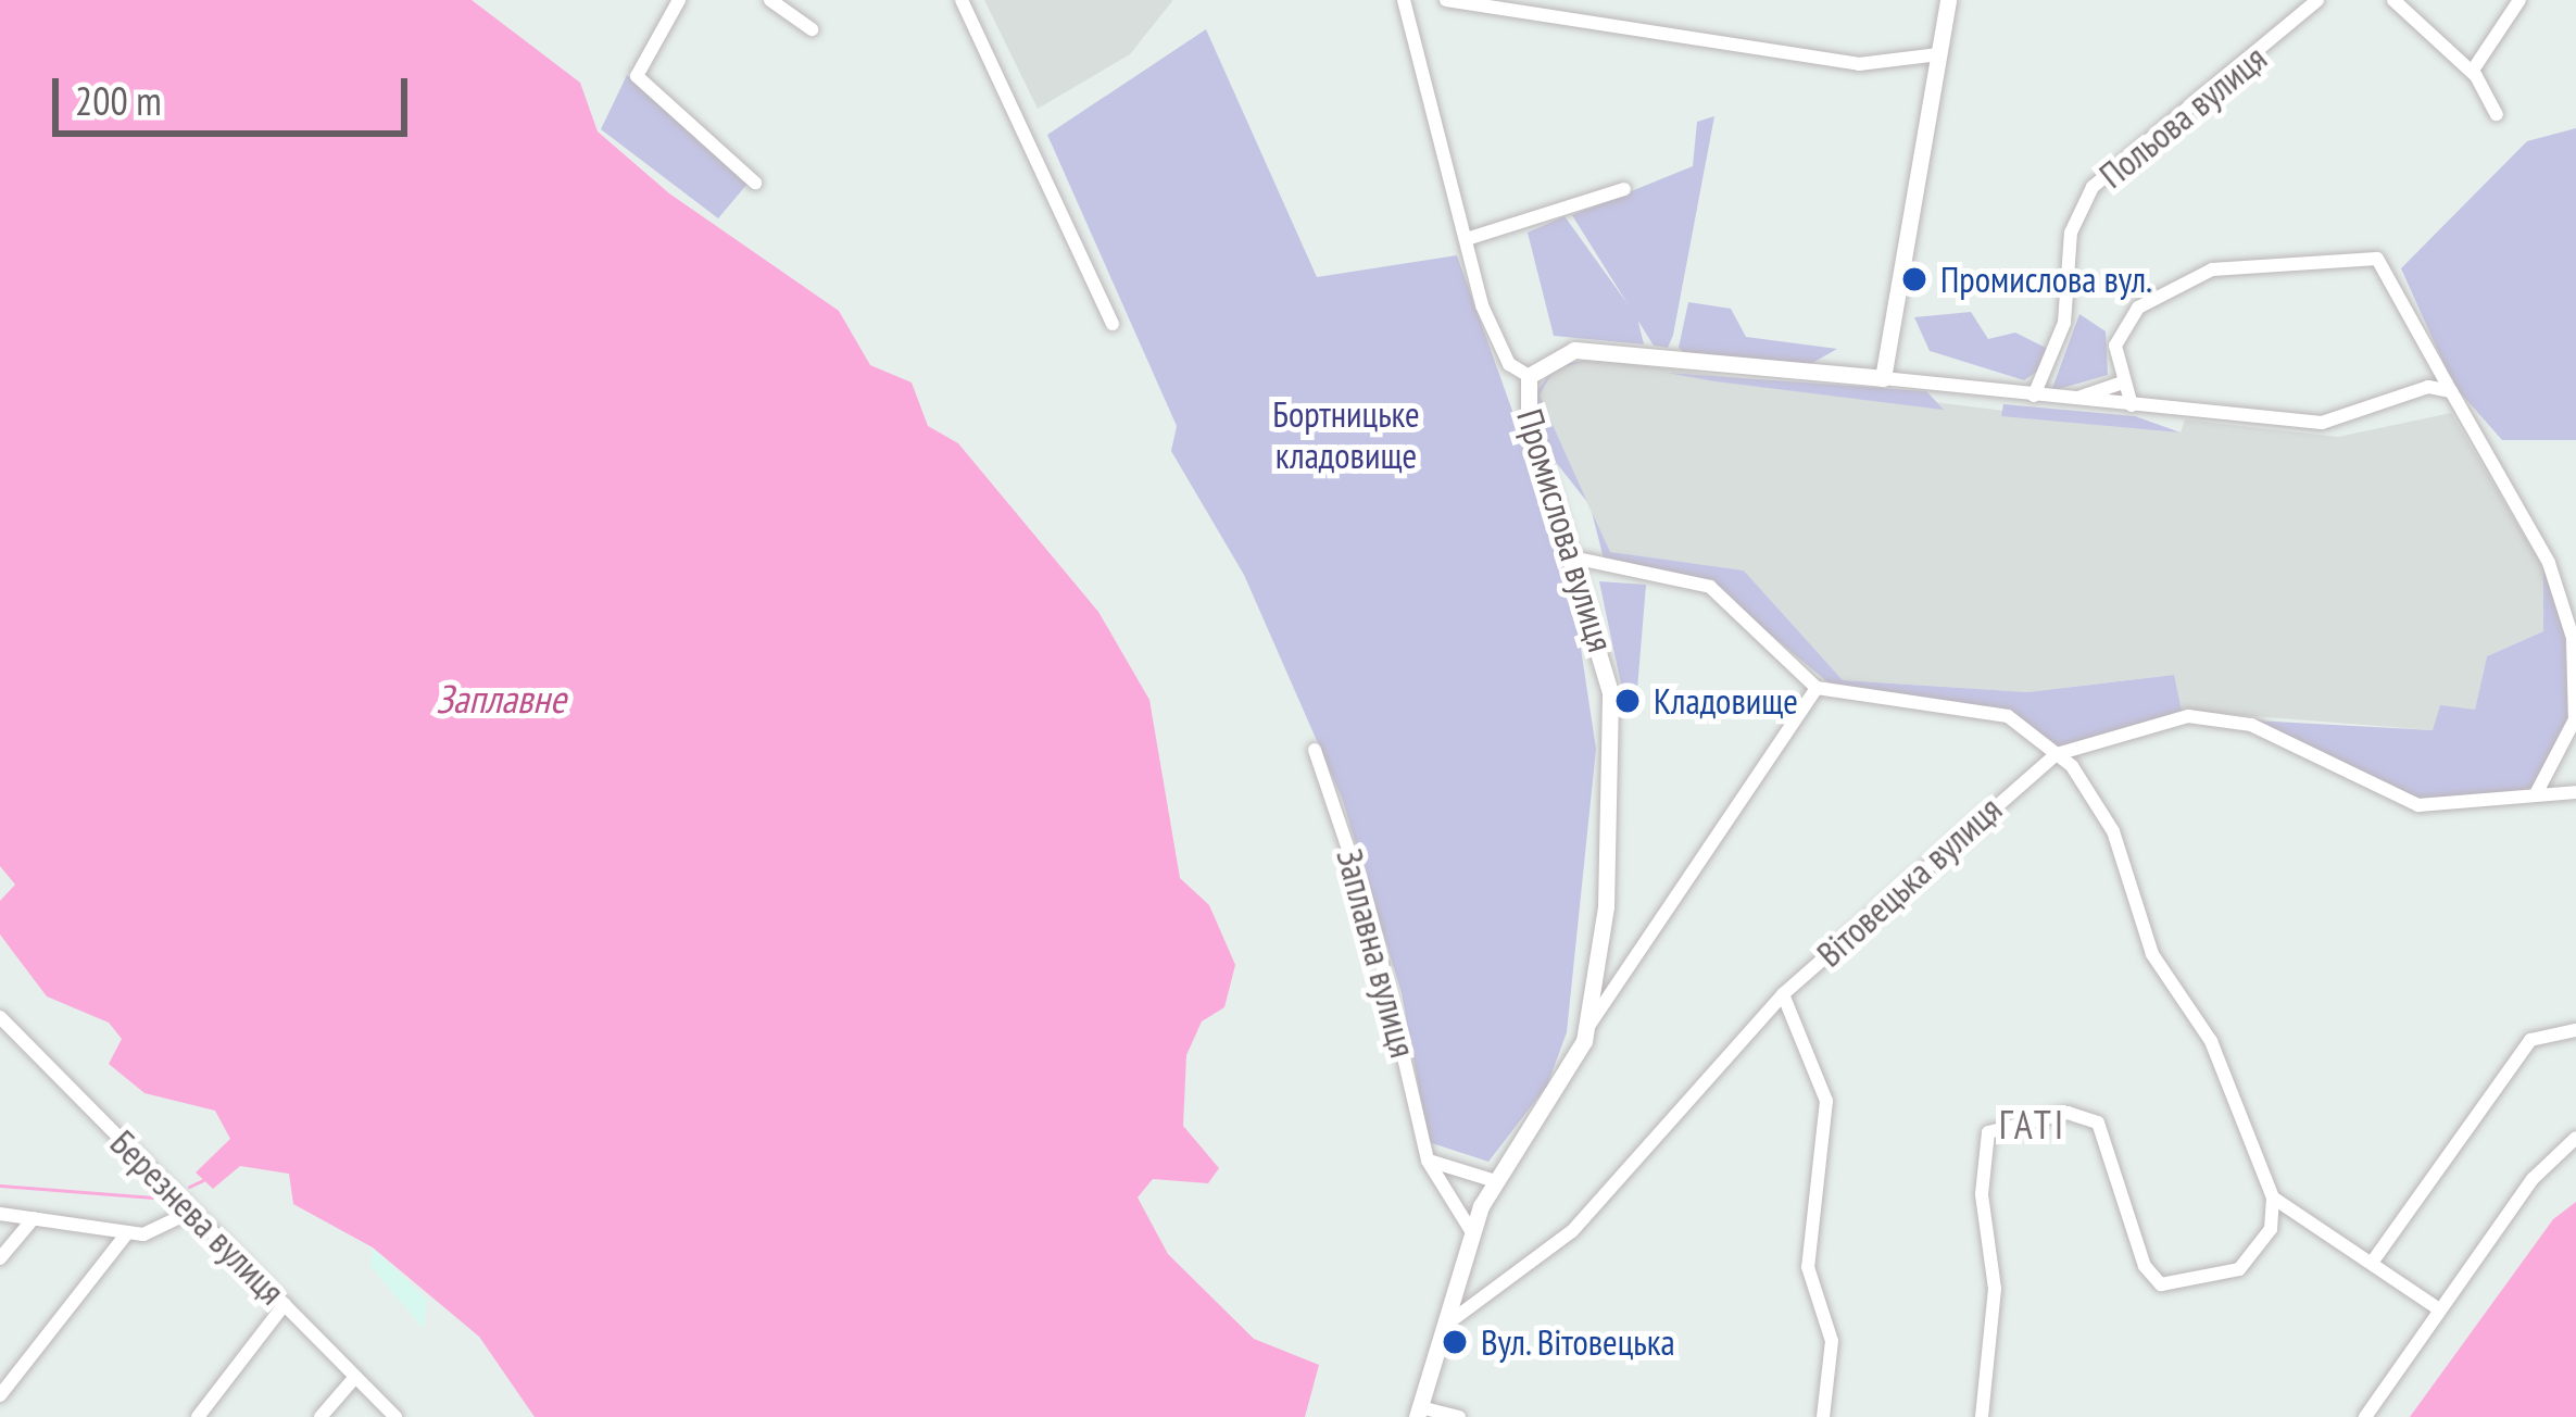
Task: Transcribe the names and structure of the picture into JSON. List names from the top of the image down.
{
  "streets": {
    "street": [
      "Польова вулиця",
      "Промислова вулиця",
      "Вітовецька вулиця",
      "Заплавна вулиця",
      "Березнева вулиця"
    ]
  },
  "crossings": [
    ["Польова вулиця", "Промислова вулиця"],
    ["Промислова вулиця", "Вітовецька вулиця"],
    ["Промислова вулиця", "Заплавна вулиця"]
  ],
  "districts": ["ГАТІ"],
  "water": ["Заплавне"],
  "parks": ["Бортницьке кладовище"],
  "places": ["Промислова вул.", "Кладовище", "Вул. Вітовецька"],
  "scale_bar": "200 m"
}
